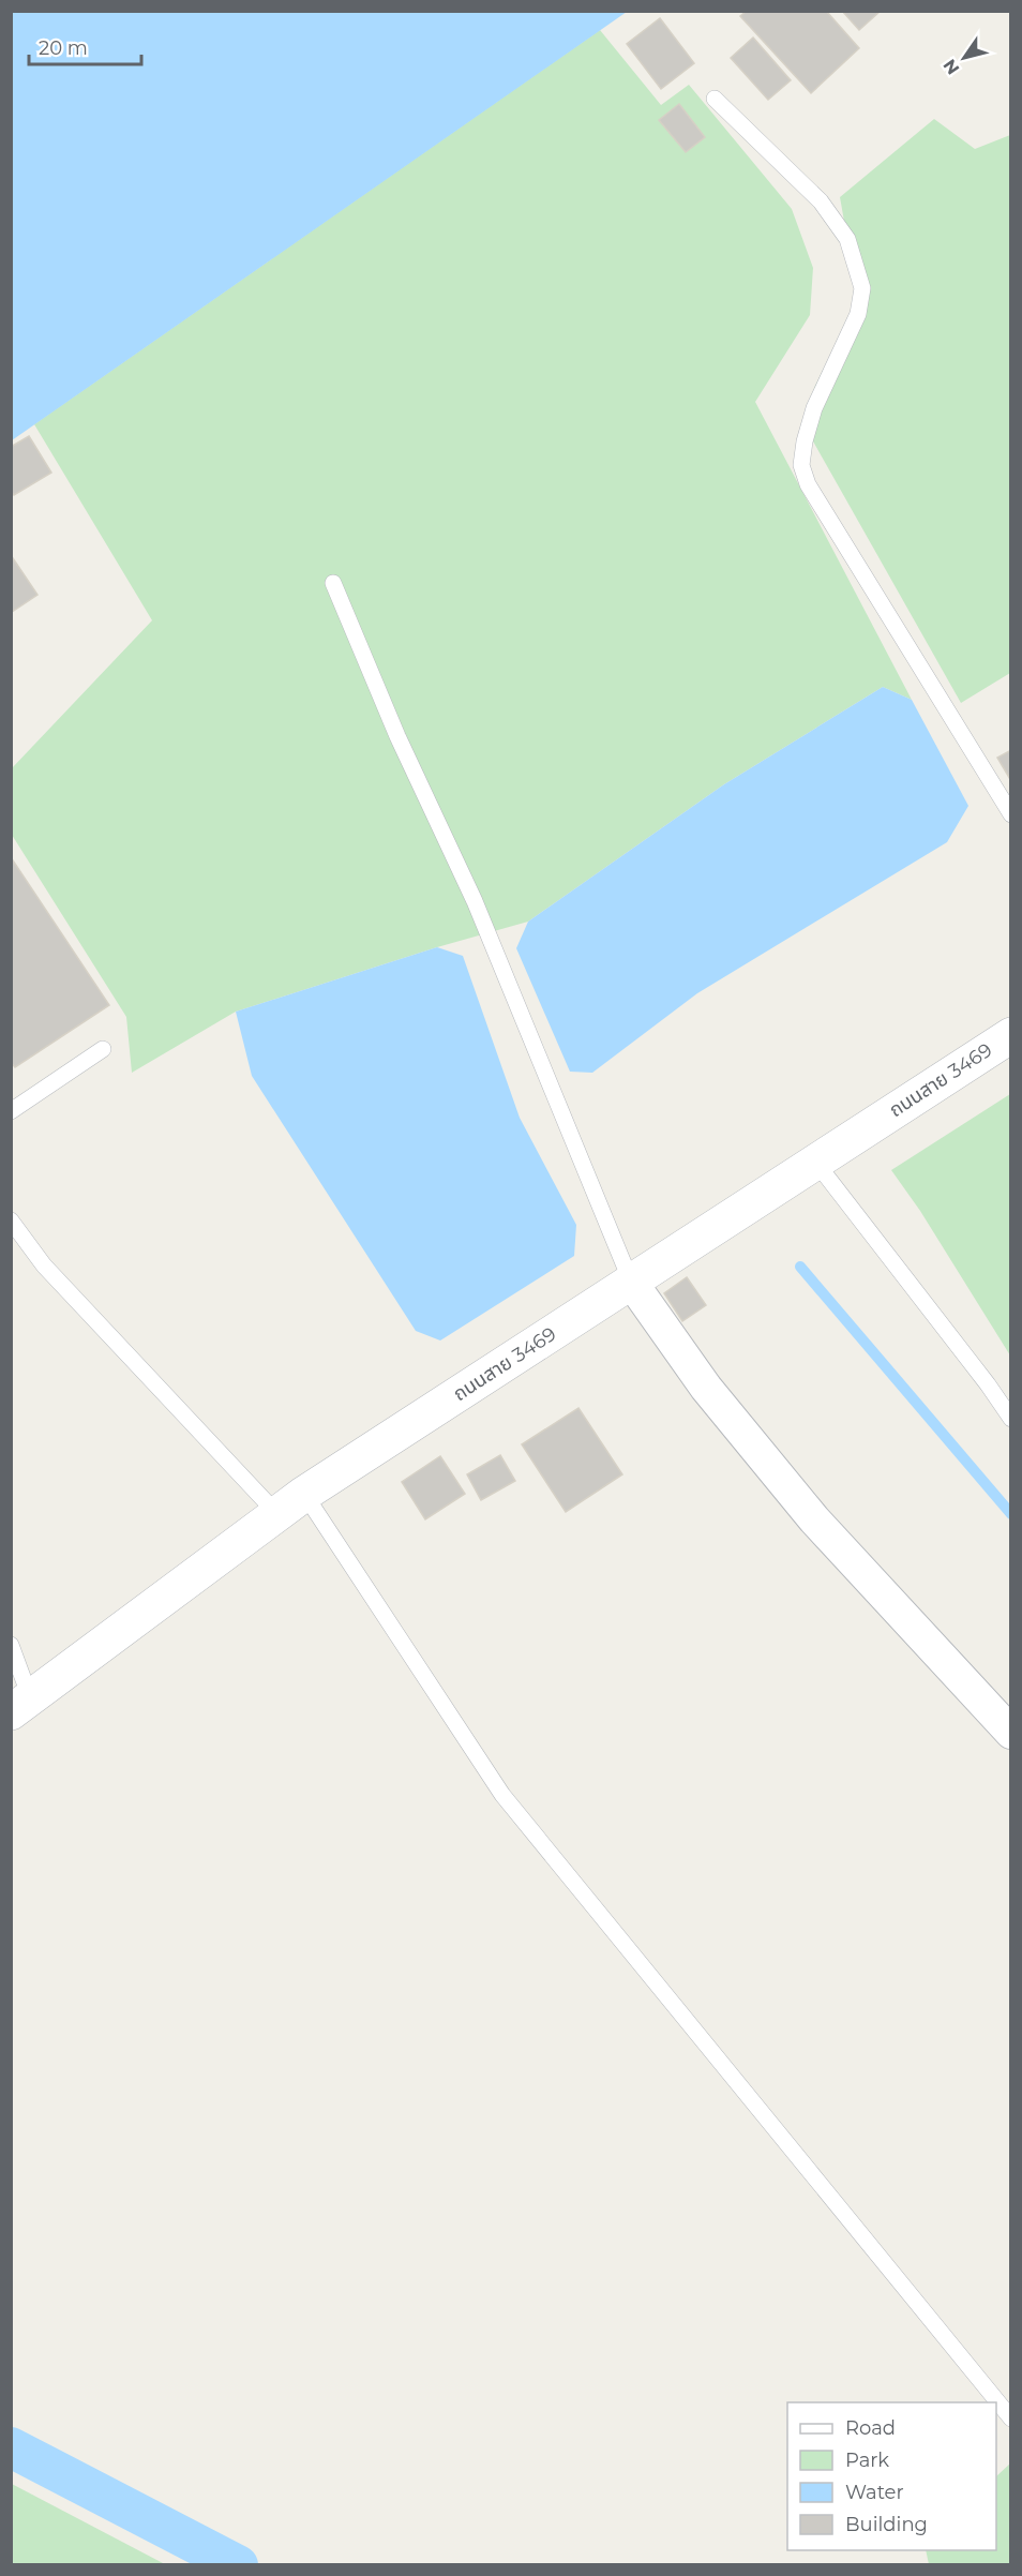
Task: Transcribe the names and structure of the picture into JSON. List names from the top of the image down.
{
  "streets": {
    "street": ["ถนนสาย 3469"]
  },
  "legend": [
    "Road",
    "Park",
    "Water",
    "Building"
  ],
  "scale_bar": "20 m",
  "north": "bottom left"
}
